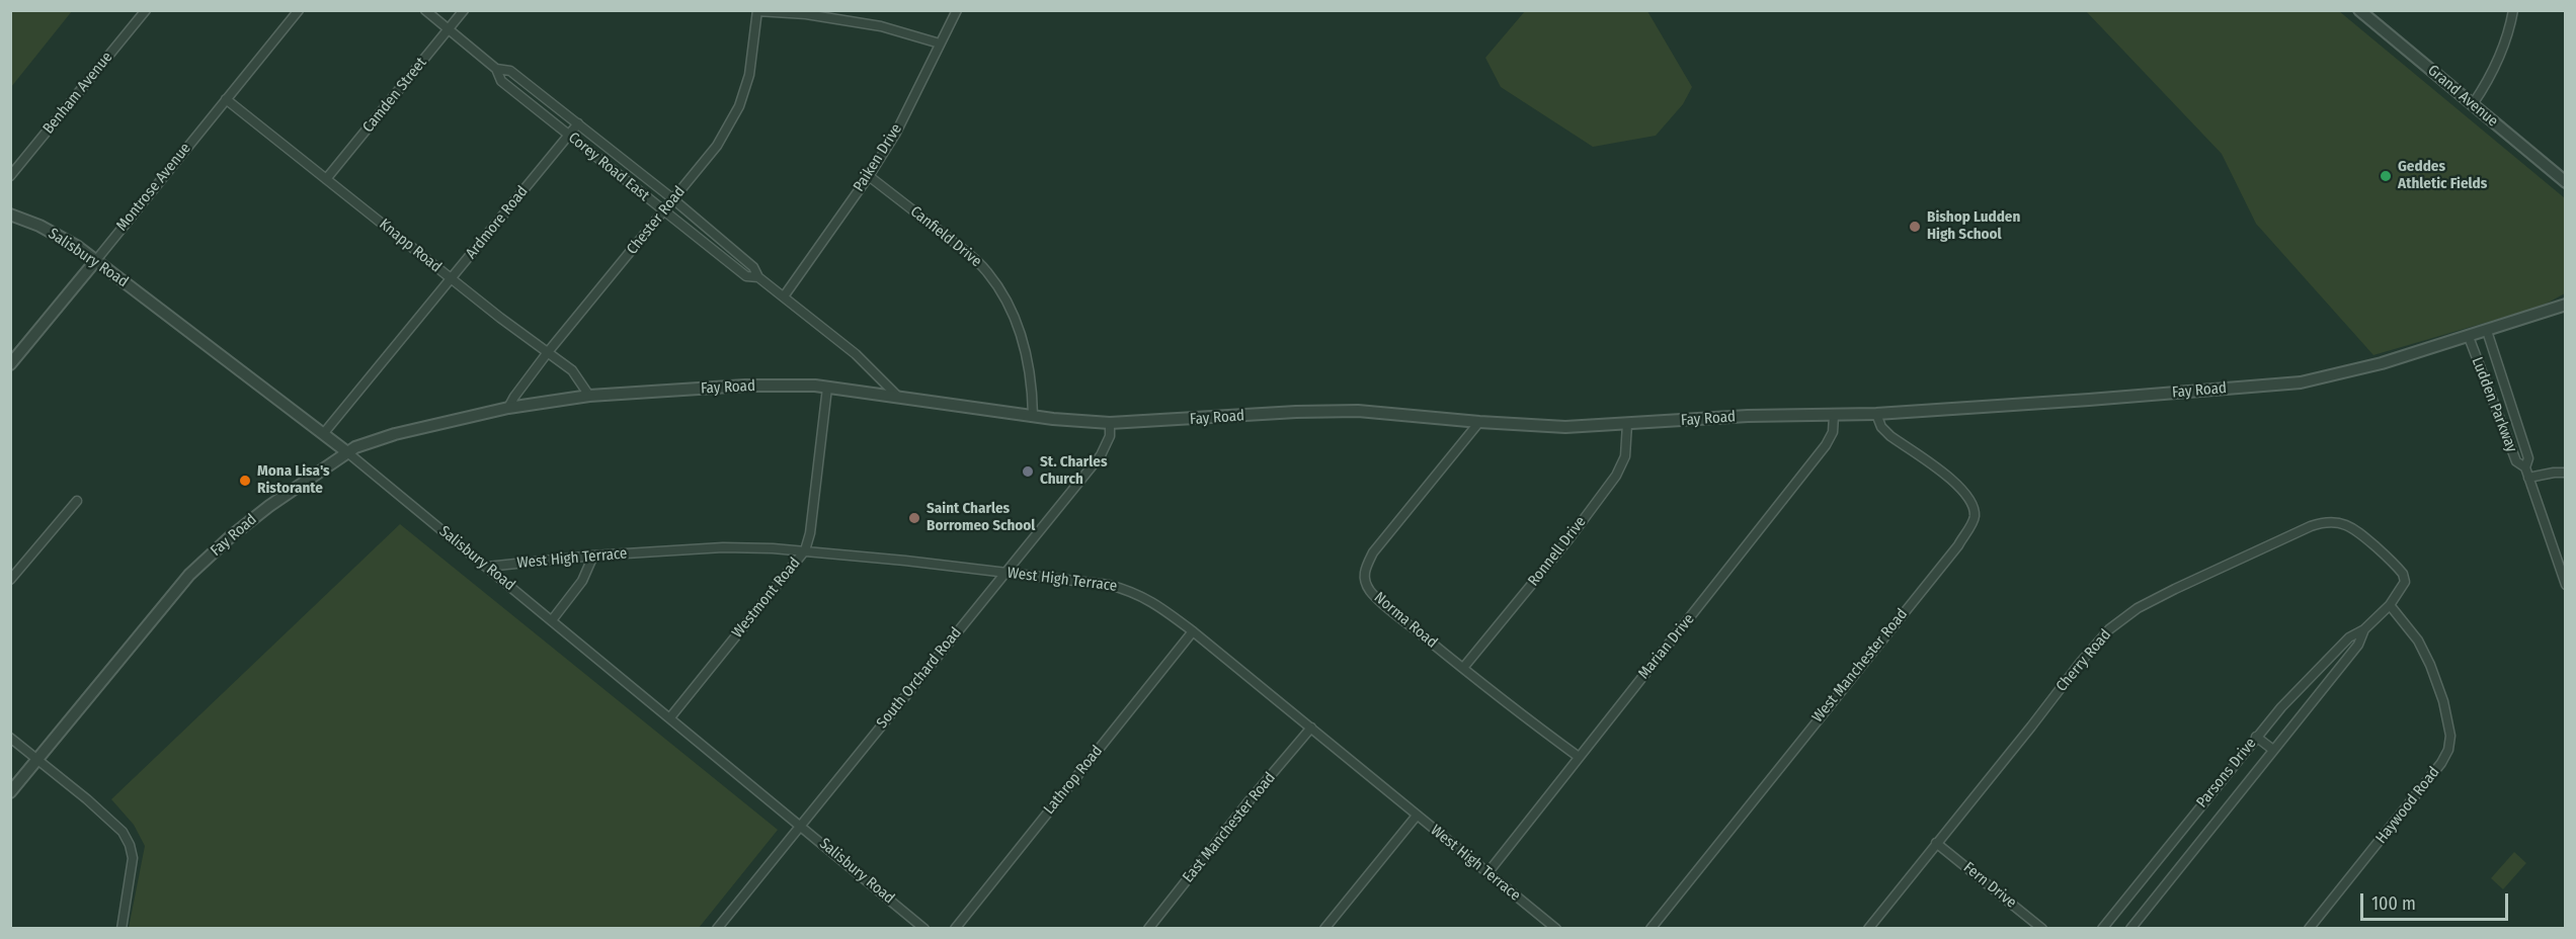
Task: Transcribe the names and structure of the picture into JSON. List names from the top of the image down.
{
  "streets": {
    "street": [
      "Benham Avenue",
      "Camden Street",
      "Grand Avenue",
      "Paiken Drive",
      "Corey Road East",
      "Montrose Avenue",
      "Chester Road",
      "Ardmore Road",
      "Canfield Drive",
      "Knapp Road",
      "Salisbury Road",
      "Fay Road",
      "Ludden Parkway",
      "Ronnell Drive",
      "West High Terrace",
      "Westmont Road",
      "Norma Road",
      "Marian Drive",
      "Cherry Road",
      "West Manchester Road",
      "South Orchard Road",
      "Parsons Drive",
      "Lathrop Road",
      "Haywood Road",
      "East Manchester Road",
      "Fern Drive"
    ]
  },
  "crossings": [
    ["Camden Street", "Corey Road East"],
    ["Camden Street", "Knapp Road"],
    ["Paiken Drive", "Corey Road East"],
    ["Paiken Drive", "Canfield Drive"],
    ["Corey Road East", "Chester Road"],
    ["Corey Road East", "Ardmore Road"],
    ["Corey Road East", "Fay Road"],
    ["Montrose Avenue", "Knapp Road"],
    ["Montrose Avenue", "Salisbury Road"],
    ["Chester Road", "Knapp Road"],
    ["Chester Road", "Fay Road"],
    ["Ardmore Road", "Knapp Road"],
    ["Ardmore Road", "Salisbury Road"],
    ["Canfield Drive", "Fay Road"],
    ["Knapp Road", "Fay Road"],
    ["Salisbury Road", "Fay Road"],
    ["Salisbury Road", "West High Terrace"],
    ["Salisbury Road", "Westmont Road"],
    ["Salisbury Road", "South Orchard Road"],
    ["Fay Road", "Ludden Parkway"],
    ["Fay Road", "Ronnell Drive"],
    ["Fay Road", "Westmont Road"],
    ["Fay Road", "Norma Road"],
    ["Fay Road", "Marian Drive"],
    ["Fay Road", "West Manchester Road"],
    ["Fay Road", "South Orchard Road"],
    ["Ronnell Drive", "Norma Road"],
    ["West High Terrace", "Westmont Road"],
    ["West High Terrace", "Marian Drive"],
    ["West High Terrace", "South Orchard Road"],
    ["West High Terrace", "Lathrop Road"],
    ["West High Terrace", "East Manchester Road"],
    ["Norma Road", "Marian Drive"],
    ["Cherry Road", "Parsons Drive"],
    ["Cherry Road", "Haywood Road"],
    ["Cherry Road", "Fern Drive"],
    ["Parsons Drive", "Haywood Road"]
  ],
  "places": [
    "Geddes Athletic Fields",
    "Bishop Ludden High School",
    "St. Charles Church",
    "Mona Lisa's Ristorante",
    "Saint Charles Borromeo School"
  ],
  "scale_bar": "100 m"
}
